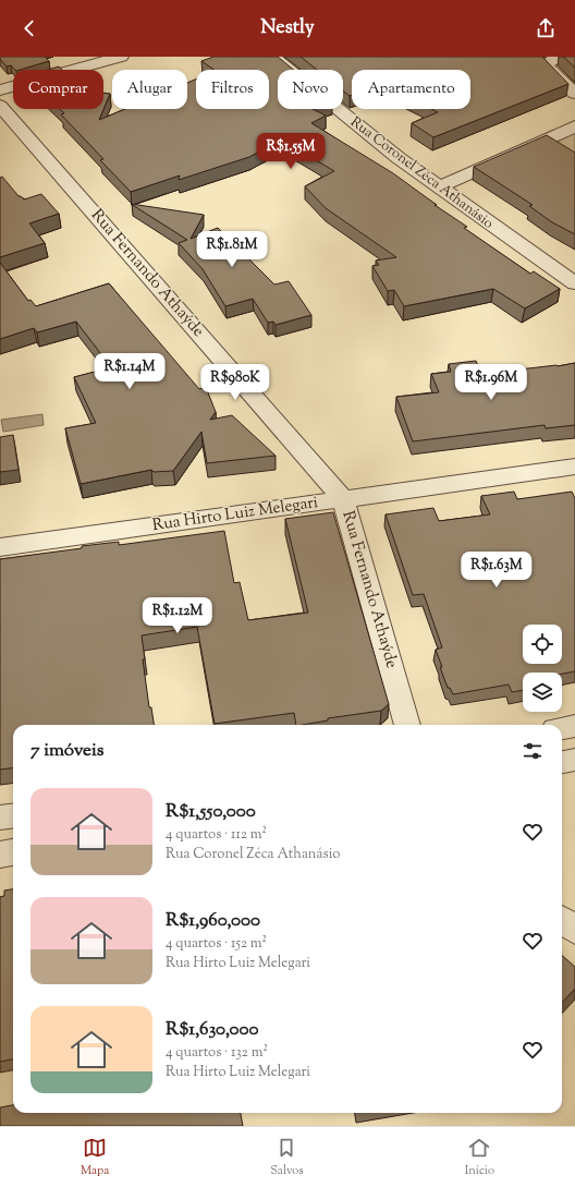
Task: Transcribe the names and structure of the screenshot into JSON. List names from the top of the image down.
{
  "streets": {
    "street": ["Rua Coronel Zéca Athanásio", "Rua Fernando Athaýde", "Rua Hirto Luiz Melegari"]
  },
  "crossings": [
    ["Rua Fernando Athaýde", "Rua Hirto Luiz Melegari"]
  ],
  "page": {
    "header": "Nestly",
    "chip": [
      "Comprar",
      "Alugar",
      "Filtros",
      "Novo",
      "Apartamento"
    ],
    "price": [
      "R$1.55M",
      "R$1.81M",
      "R$1.14M",
      "R$980K",
      "R$1.96M",
      "R$1.63M",
      "R$1.12M"
    ],
    "heading": "7 imóveis",
    "list": [
      {
        "name": "R$1,550,000",
        "note": "4 quartos · 112 m² · Rua Coronel Zéca Athanásio"
      },
      {
        "name": "R$1,960,000",
        "note": "4 quartos · 152 m² · Rua Hirto Luiz Melegari"
      },
      {
        "name": "R$1,630,000",
        "note": "4 quartos · 132 m² · Rua Hirto Luiz Melegari"
      }
    ],
    "tabs": ["Mapa", "Salvos", "Início"]
  }
}
